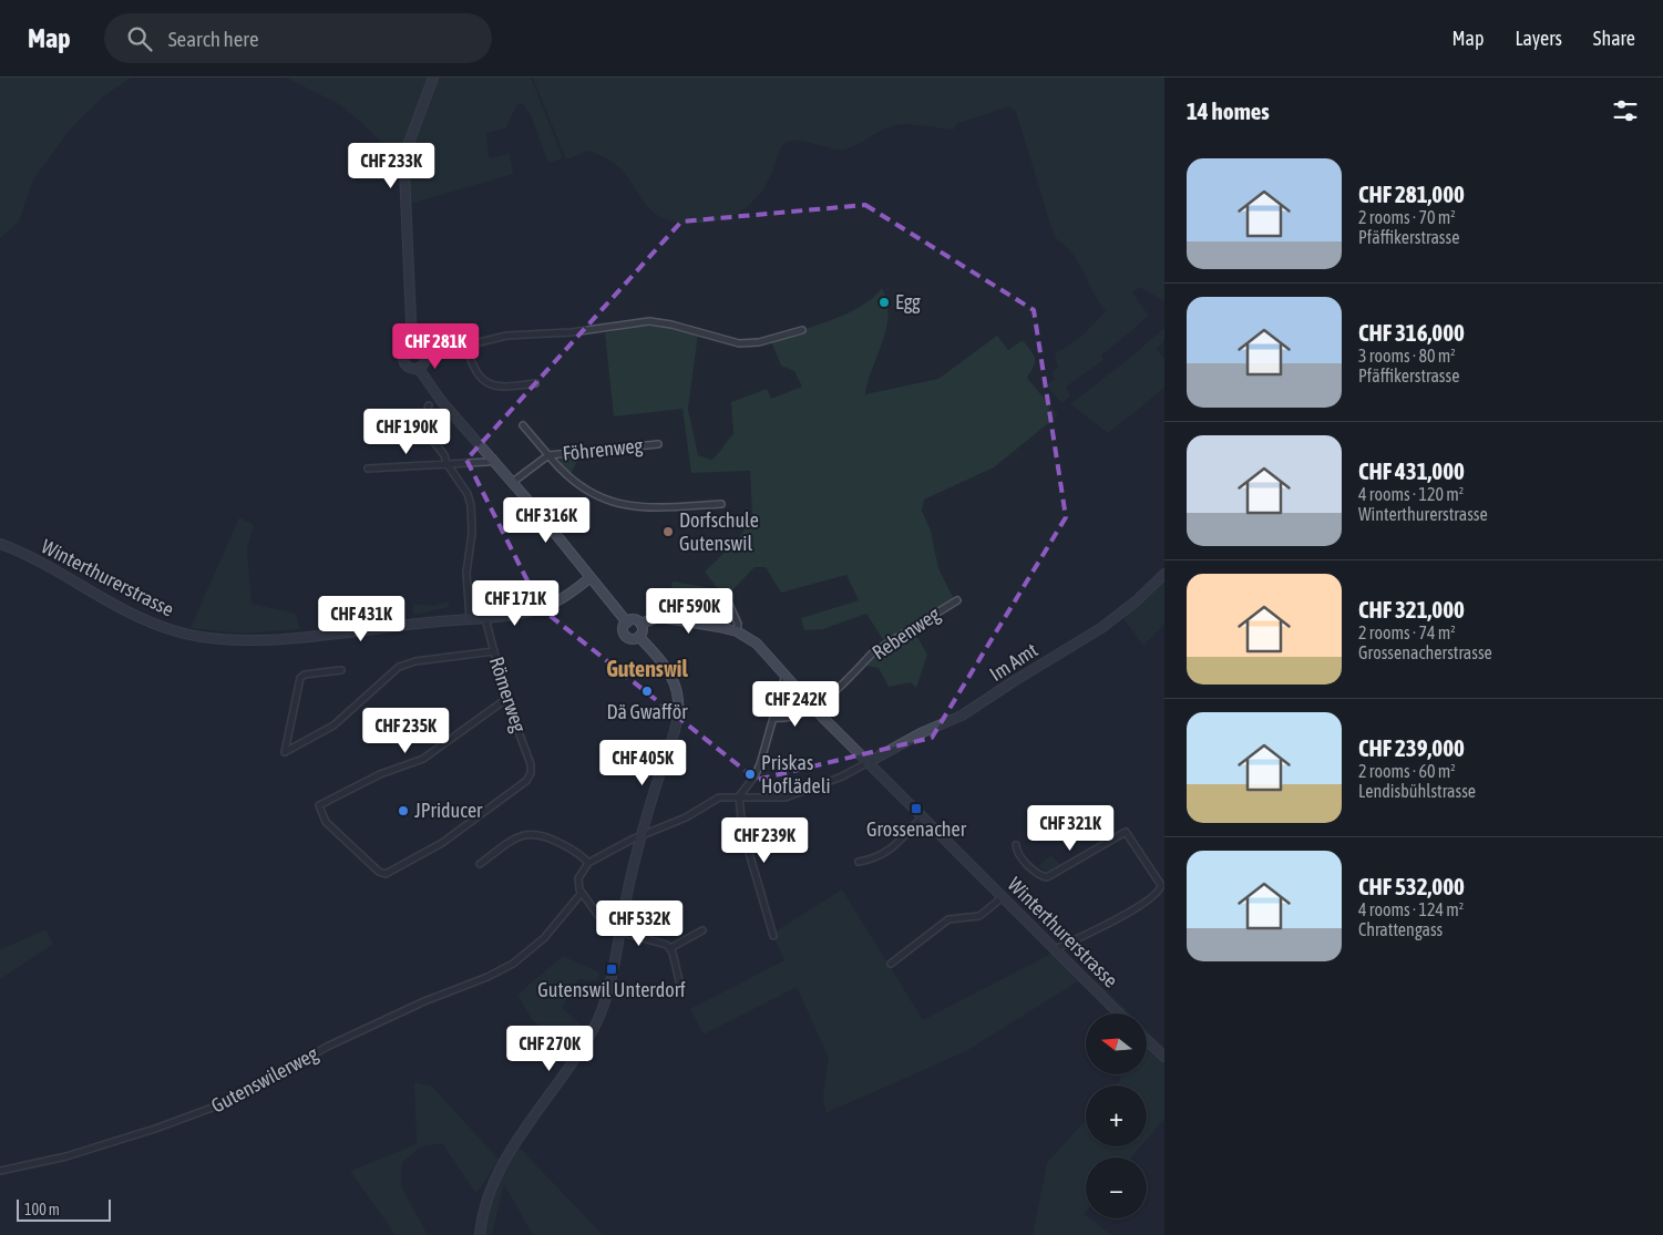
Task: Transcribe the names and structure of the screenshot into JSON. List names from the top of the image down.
{
  "streets": {
    "main road": ["Winterthurerstrasse", "Im Amt"],
    "street": [
      "Föhrenweg",
      "Rebenweg",
      "Römerweg",
      "Gutenswilerweg"
    ]
  },
  "crossings": [
    ["Winterthurerstrasse", "Rebenweg"],
    ["Winterthurerstrasse", "Im Amt"],
    ["Winterthurerstrasse", "Römerweg"]
  ],
  "districts": ["Gutenswil"],
  "places": {
    "other": [
      "Egg",
      "Dorfschule Gutenswil",
      "Dä Gwafför",
      "Priskas Hoflädeli",
      "JPriducer"
    ],
    "transit": ["Grossenacher", "Gutenswil Unterdorf"]
  },
  "scale_bar": "100 m",
  "north": "left",
  "page": {
    "header": "Map",
    "search": "Search here",
    "nav": ["Map", "Layers", "Share"],
    "heading": "14 homes",
    "price": [
      "CHF 233K",
      "CHF 281K",
      "CHF 190K",
      "CHF 316K",
      "CHF 171K",
      "CHF 590K",
      "CHF 431K",
      "CHF 242K",
      "CHF 235K",
      "CHF 405K",
      "CHF 321K",
      "CHF 239K",
      "CHF 532K",
      "CHF 270K"
    ],
    "list": [
      {
        "name": "CHF 281,000",
        "note": "2 rooms · 70 m² · Pfäffikerstrasse"
      },
      {
        "name": "CHF 316,000",
        "note": "3 rooms · 80 m² · Pfäffikerstrasse"
      },
      {
        "name": "CHF 431,000",
        "note": "4 rooms · 120 m² · Winterthurerstrasse"
      },
      {
        "name": "CHF 321,000",
        "note": "2 rooms · 74 m² · Grossenacherstrasse"
      },
      {
        "name": "CHF 239,000",
        "note": "2 rooms · 60 m² · Lendisbühlstrasse"
      },
      {
        "name": "CHF 532,000",
        "note": "4 rooms · 124 m² · Chrattengass"
      }
    ],
    "map_buttons": ["+", "−"],
    "scale": "100 m"
  }
}
